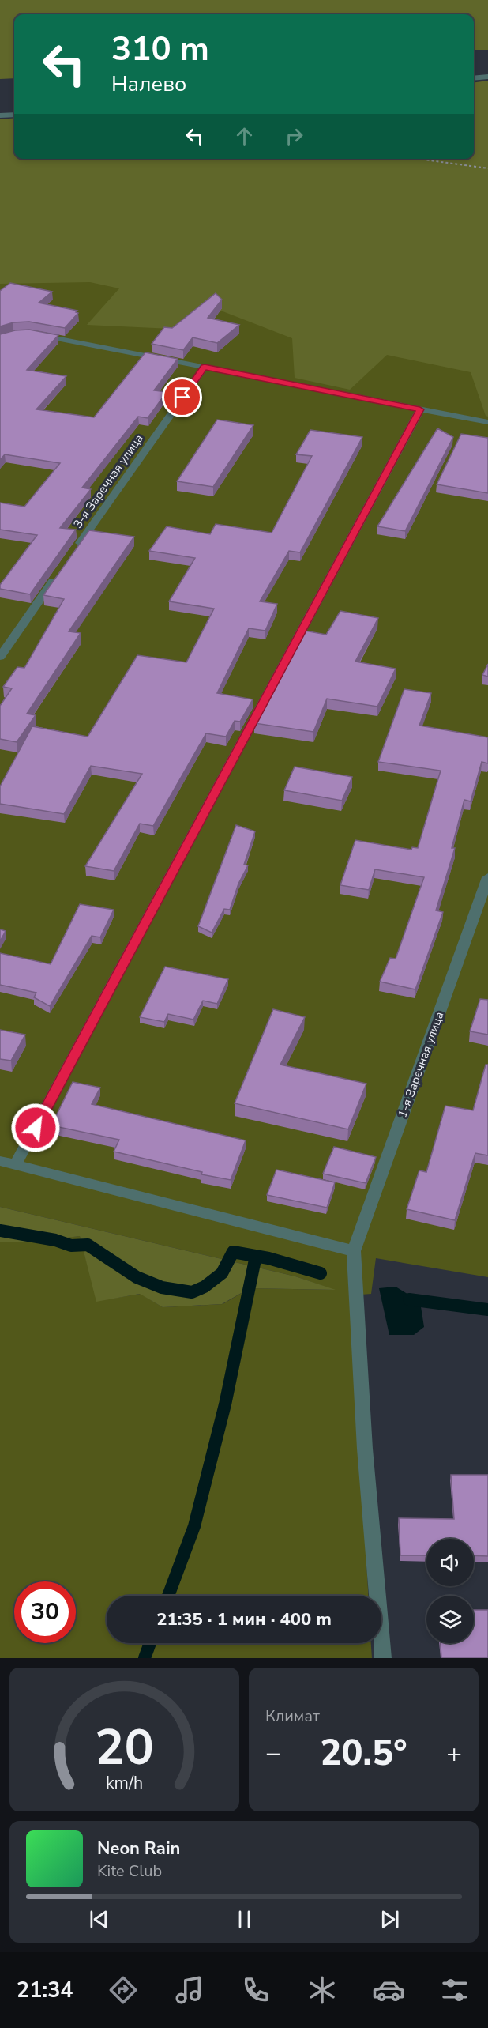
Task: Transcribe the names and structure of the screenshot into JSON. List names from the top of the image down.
{
  "streets": {
    "street": ["3-я Заречная улица", "1-я Заречная улица"]
  },
  "page": {
    "turn": ["310 m", "Налево"],
    "limit": "30",
    "trip": "21:35 · 1 мин · 400 m",
    "tile": "Климат",
    "heat": ["−", "20.5°", "+"],
    "song": ["Neon Rain", "Kite Club"],
    "tabs": "21:34",
    "gauge": ["20", "km/h"]
  }
}
